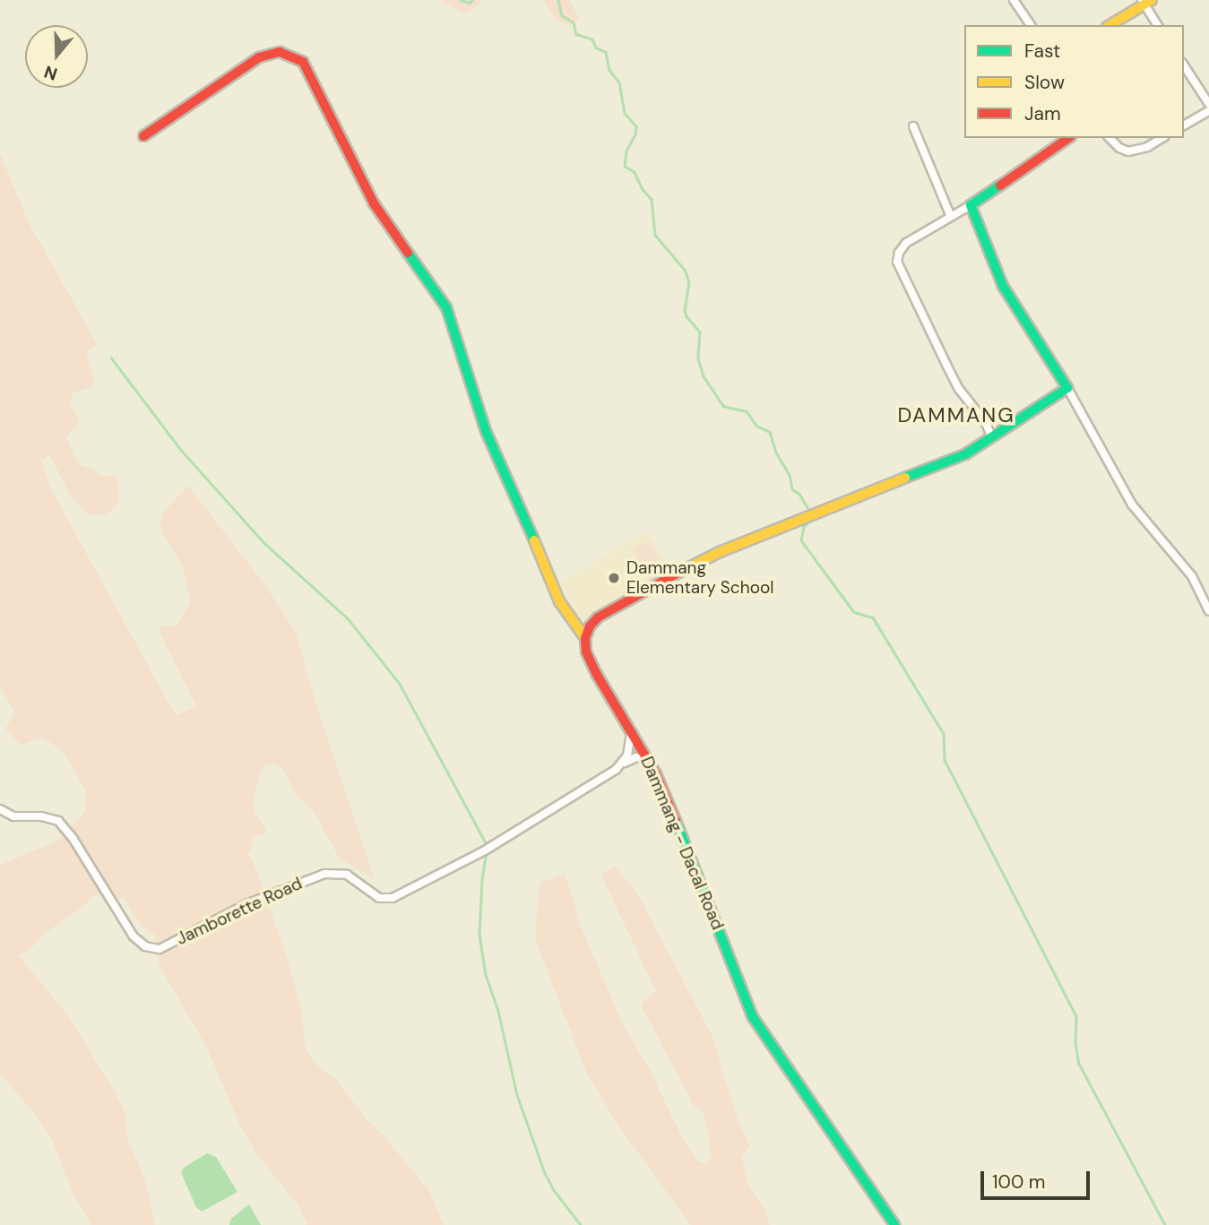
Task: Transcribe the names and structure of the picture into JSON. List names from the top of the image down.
{
  "streets": {
    "street": ["Dammang - Dacal Road", "Jamborette Road"]
  },
  "districts": ["DAMMANG"],
  "places": ["Dammang Elementary School"],
  "legend": ["Fast", "Slow", "Jam"],
  "scale_bar": "100 m",
  "north": "bottom"
}
